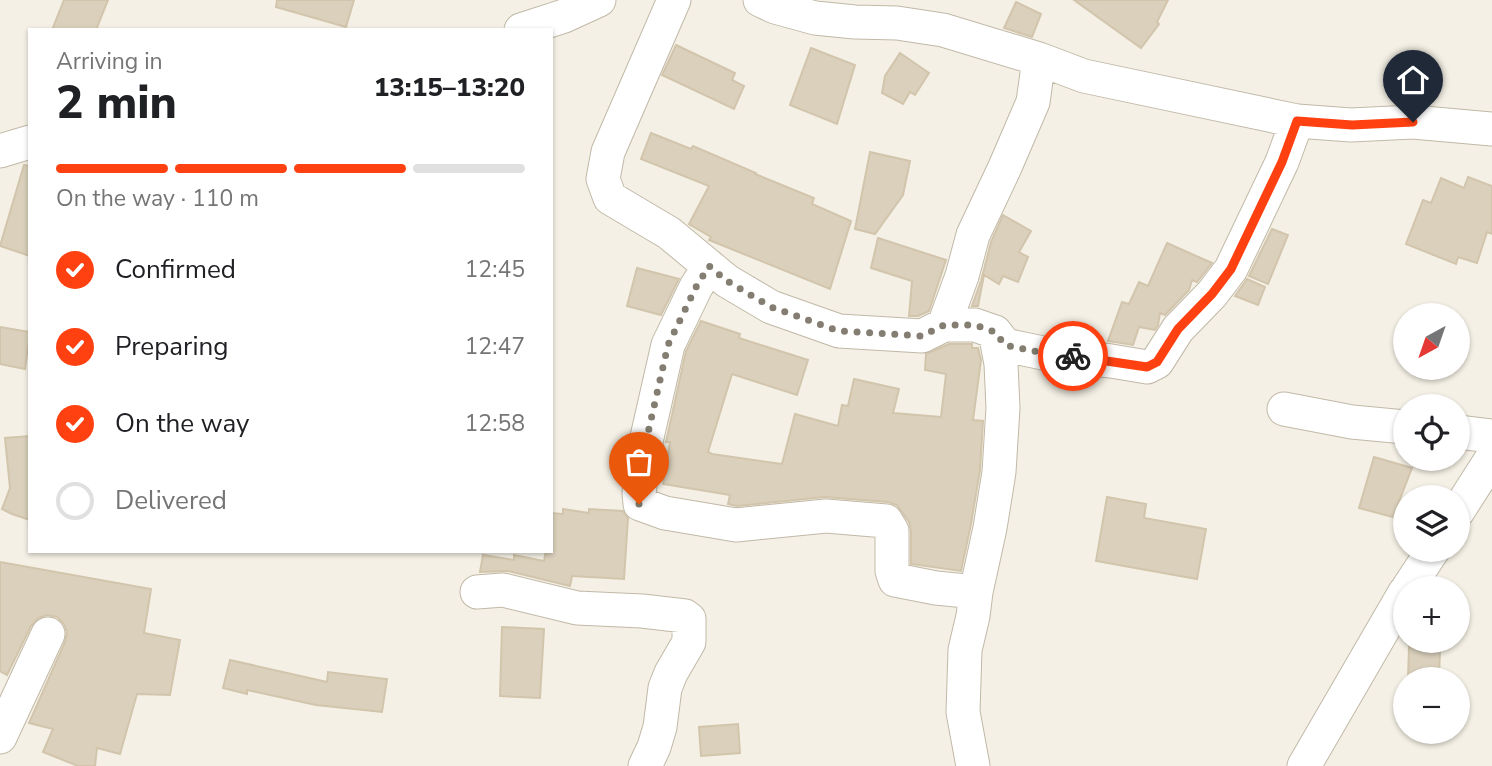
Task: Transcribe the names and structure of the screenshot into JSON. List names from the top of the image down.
{
  "north": "bottom left",
  "page": {
    "heading": ["2 min", "Arriving in", "13:15–13:20"],
    "bar": "On the way · 110 m",
    "list": [
      ["Confirmed", "12:45"],
      ["Preparing", "12:47"],
      ["On the way", "12:58"],
      "Delivered"
    ],
    "map_buttons": ["+", "−"]
  }
}
